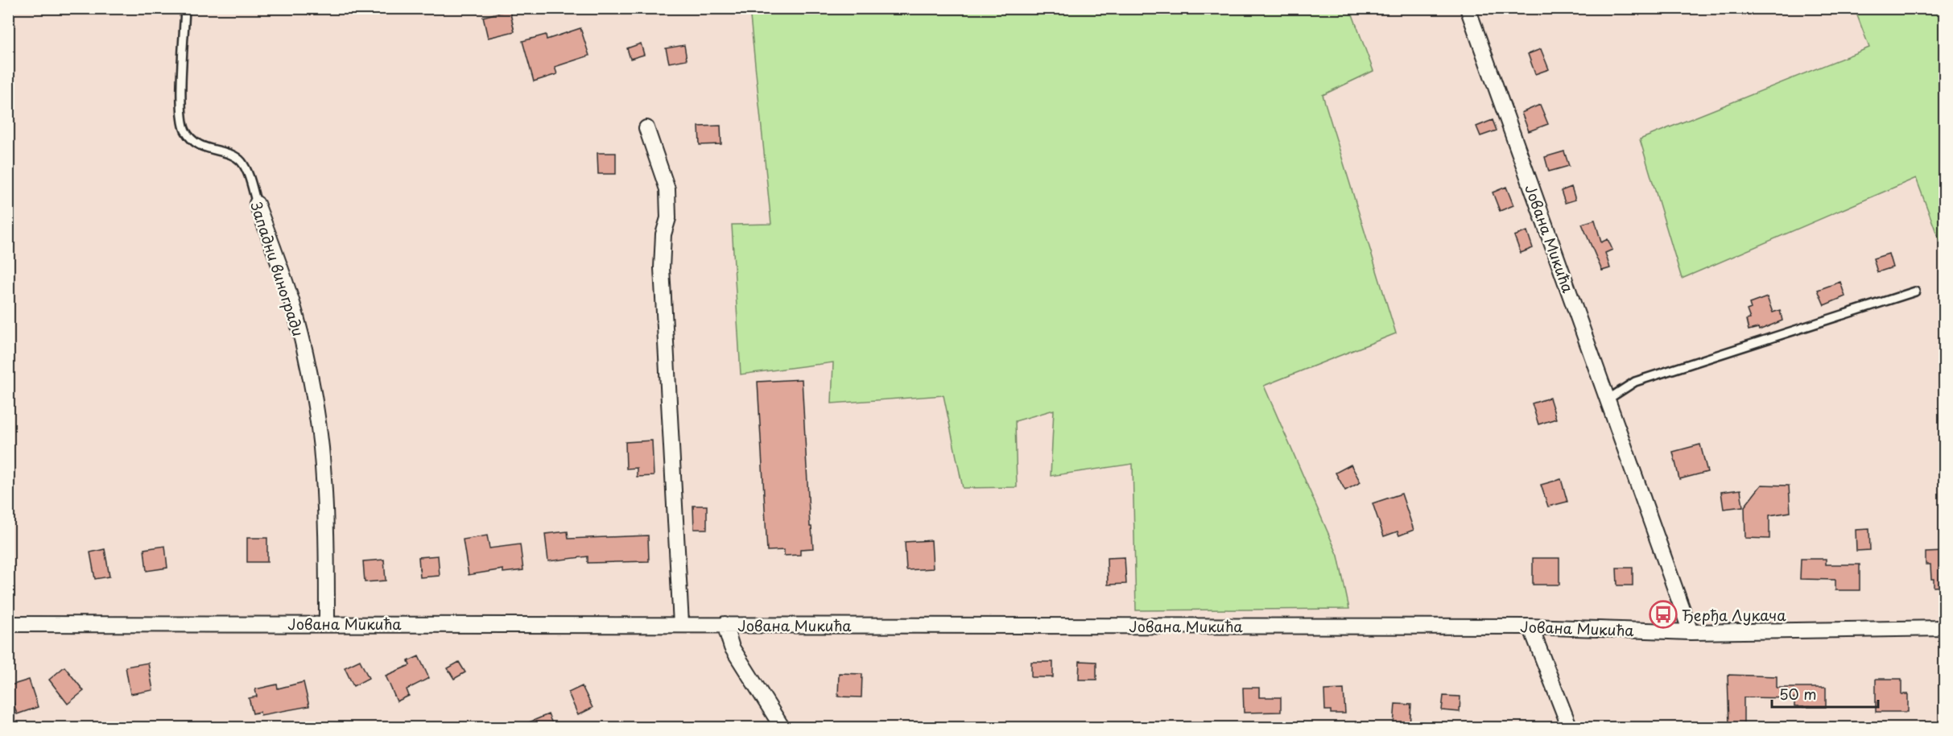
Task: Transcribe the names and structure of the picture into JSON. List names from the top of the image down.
{
  "streets": {
    "street": ["Јована Микића", "Западни виногради"]
  },
  "crossings": [
    ["Јована Микића", "Западни виногради"]
  ],
  "places": {
    "bus stop": ["Ђерђа Лукача"]
  },
  "scale_bar": "50 m"
}
